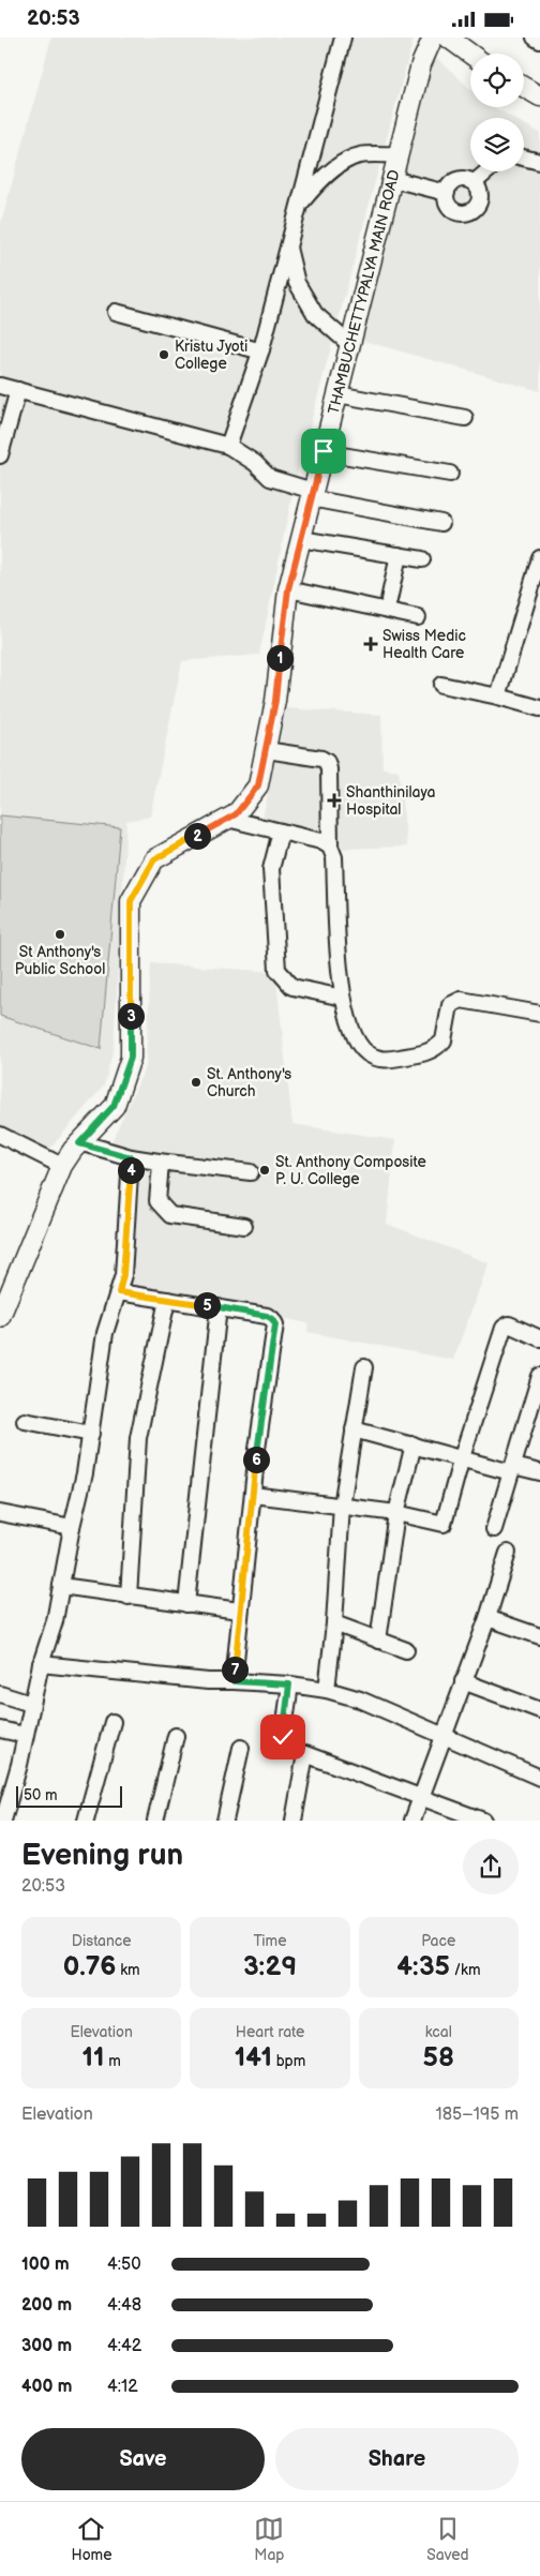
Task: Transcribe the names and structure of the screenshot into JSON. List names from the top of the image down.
{
  "streets": {
    "main road": ["THAMBUCHETTYPALYA MAIN ROAD"]
  },
  "places": {
    "other": [
      "Kristu Jyoti College",
      "St Anthony's Public School",
      "St. Anthony's Church",
      "St. Anthony Composite P. U. College"
    ],
    "health": ["Swiss Medic Health Care", "Shanthinilaya Hospital"]
  },
  "scale_bar": "50 m",
  "page": {
    "status": "20:53",
    "pins": [
      "1",
      "2",
      "3",
      "4",
      "5",
      "6",
      "7"
    ],
    "scale": "50 m",
    "heading": ["Evening run", "20:53"],
    "stats": [
      ["Distance", "0.76 km"],
      ["Time", "3:29"],
      ["Pace", "4:35 /km"],
      ["Elevation", "11 m"],
      ["Heart rate", "141 bpm"],
      ["kcal", "58"]
    ],
    "chart": ["Elevation", "185–195 m"],
    "list": [
      {
        "name": "100 m",
        "note": "4:50"
      },
      {
        "name": "200 m",
        "note": "4:48"
      },
      {
        "name": "300 m",
        "note": "4:42"
      },
      {
        "name": "400 m",
        "note": "4:12"
      }
    ],
    "buttons": ["Save", "Share"],
    "tabs": ["Home", "Map", "Saved"]
  }
}
